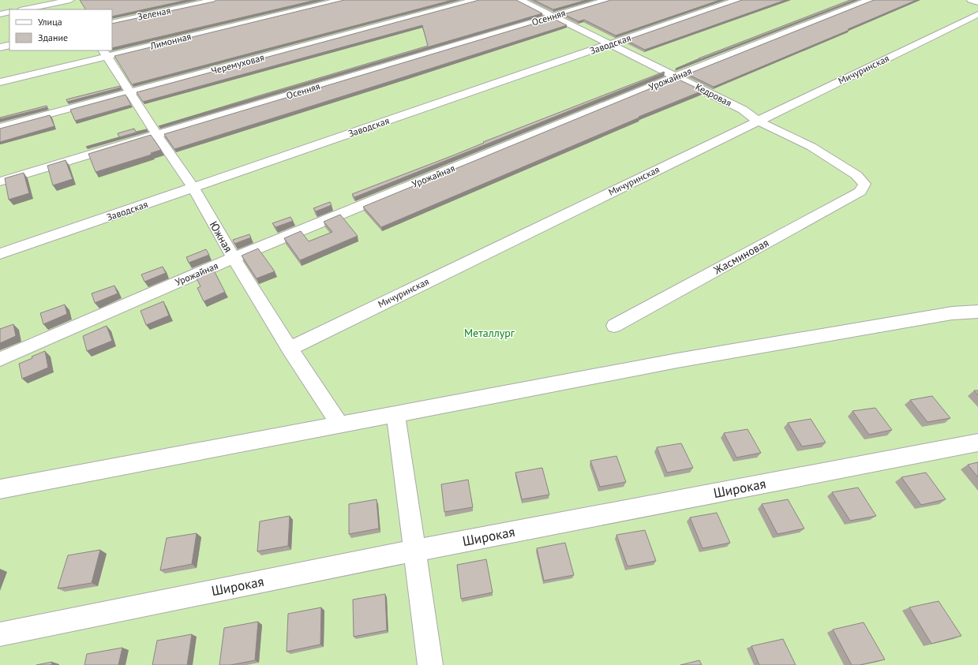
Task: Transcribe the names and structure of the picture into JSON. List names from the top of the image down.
{
  "streets": {
    "street": [
      "Зеленая",
      "Осенняя",
      "Лимонная",
      "Заводская",
      "Черемуховая",
      "Мичуринская",
      "Урожайная",
      "Кедровая",
      "Южная",
      "Жасминовая",
      "Широкая"
    ]
  },
  "crossings": [
    ["Осенняя", "Кедровая"],
    ["Осенняя", "Южная"],
    ["Лимонная", "Южная"],
    ["Заводская", "Кедровая"],
    ["Заводская", "Южная"],
    ["Черемуховая", "Южная"],
    ["Мичуринская", "Кедровая"],
    ["Мичуринская", "Южная"],
    ["Урожайная", "Кедровая"],
    ["Урожайная", "Южная"],
    ["Кедровая", "Жасминовая"]
  ],
  "parks": ["Металлург"],
  "legend": ["Улица", "Здание"]
}
